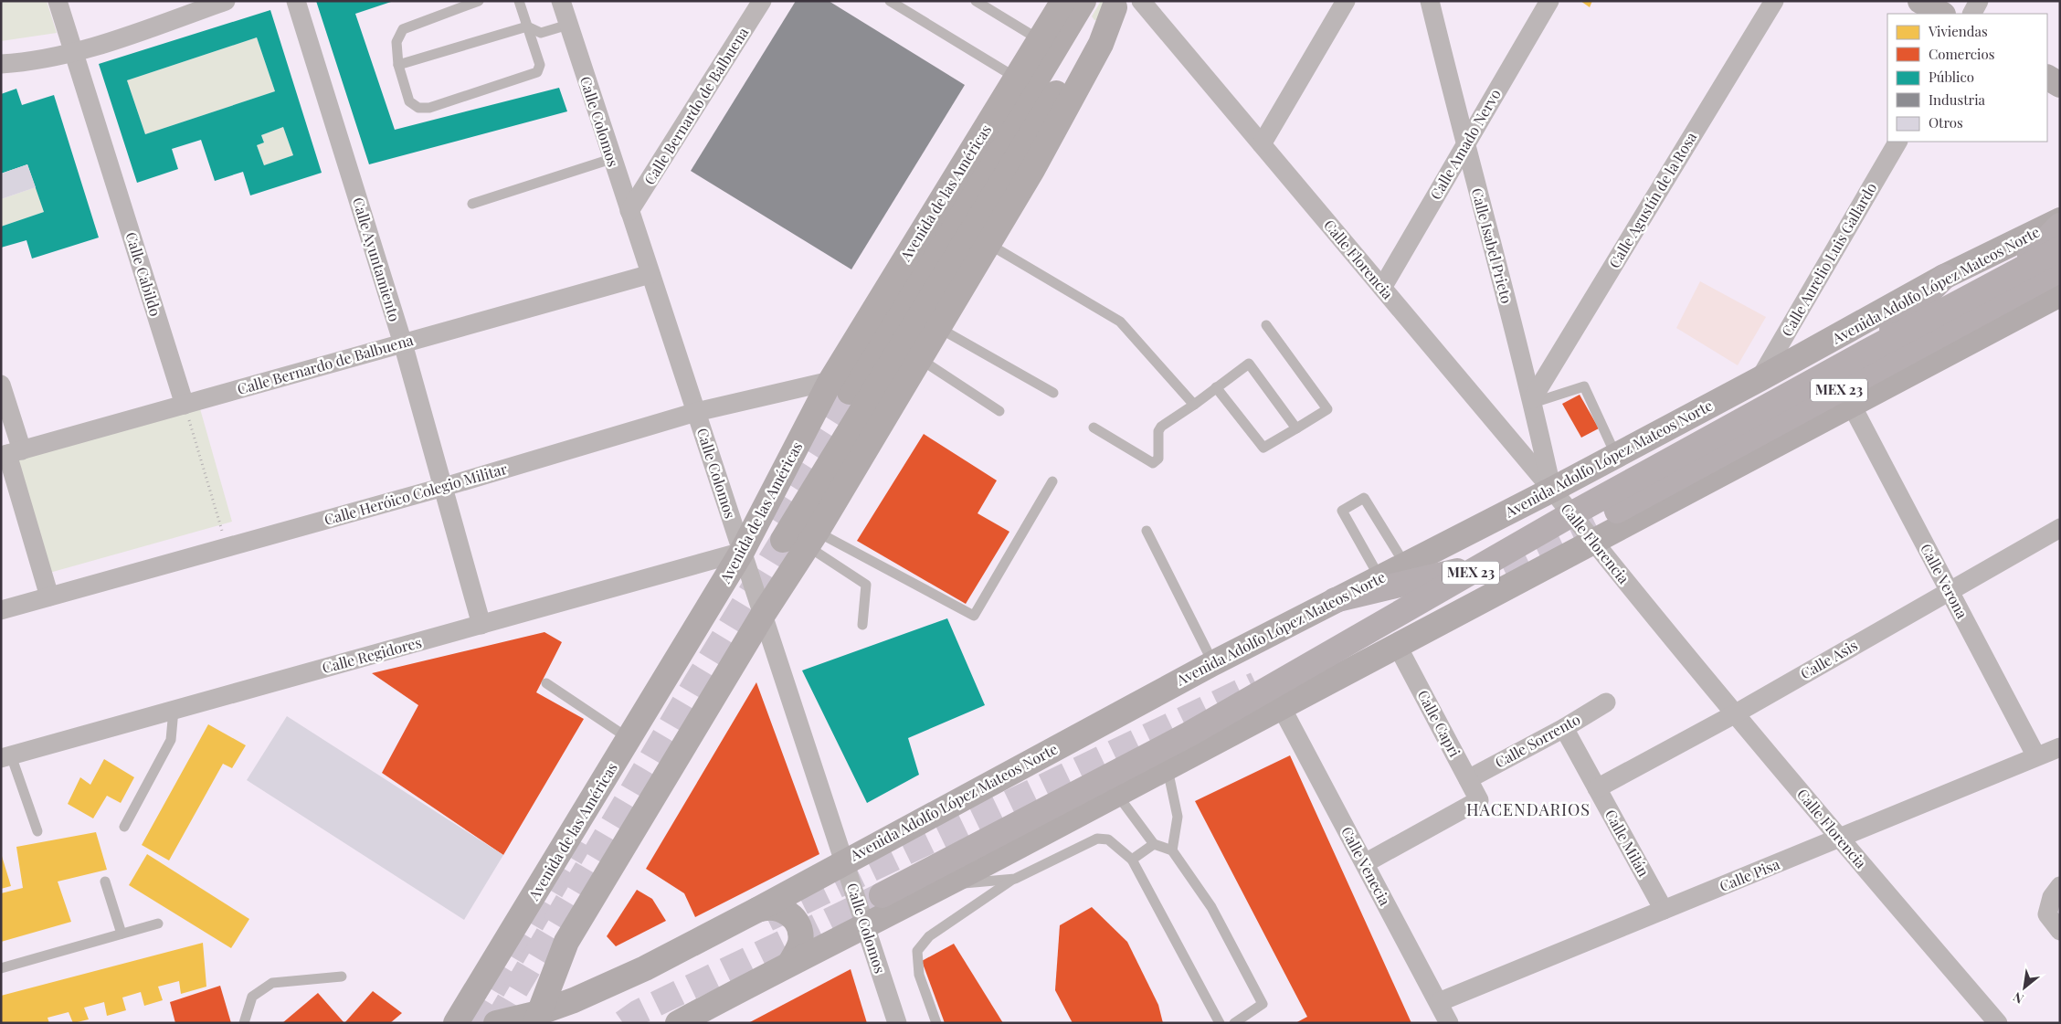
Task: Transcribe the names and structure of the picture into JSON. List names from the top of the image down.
{
  "streets": {
    "main road": ["Avenida de las Américas", "Avenida Adolfo López Mateos Norte", "MEX 23"],
    "street": [
      "Calle Bernardo de Balbuena",
      "Calle Colomos",
      "Calle Amado Nervo",
      "Calle Agustín de la Rosa",
      "Calle Isabel Prieto",
      "Calle Ayuntamiento",
      "Calle Florencia",
      "Calle Aurelio Luis Gallardo",
      "Calle Cabildo",
      "Calle Heróico Colegio Militar",
      "Calle Verona",
      "Calle Regidores",
      "Calle Asis",
      "Calle Capri",
      "Calle Sorrento",
      "Calle Milán",
      "Calle Venecia",
      "Calle Pisa"
    ]
  },
  "crossings": [
    ["Calle Bernardo de Balbuena", "Calle Colomos"],
    ["Calle Bernardo de Balbuena", "Calle Ayuntamiento"],
    ["Calle Bernardo de Balbuena", "Calle Cabildo"],
    ["Calle Colomos", "Avenida de las Américas"],
    ["Calle Colomos", "Avenida Adolfo López Mateos Norte"],
    ["Calle Colomos", "Calle Heróico Colegio Militar"],
    ["Calle Colomos", "Calle Regidores"],
    ["Calle Amado Nervo", "Calle Isabel Prieto"],
    ["Calle Amado Nervo", "Calle Florencia"],
    ["Avenida de las Américas", "Calle Heróico Colegio Militar"],
    ["Avenida de las Américas", "Calle Regidores"],
    ["Calle Agustín de la Rosa", "Calle Isabel Prieto"],
    ["Calle Isabel Prieto", "Calle Florencia"],
    ["Calle Isabel Prieto", "Avenida Adolfo López Mateos Norte"],
    ["Calle Ayuntamiento", "Calle Heróico Colegio Militar"],
    ["Calle Ayuntamiento", "Calle Regidores"],
    ["Calle Florencia", "Avenida Adolfo López Mateos Norte"],
    ["Calle Florencia", "Calle Asis"],
    ["Calle Florencia", "Calle Pisa"],
    ["Calle Aurelio Luis Gallardo", "Avenida Adolfo López Mateos Norte"],
    ["Calle Verona", "Calle Asis"],
    ["Calle Verona", "Calle Pisa"],
    ["Calle Asis", "Calle Milán"],
    ["Calle Capri", "Calle Sorrento"],
    ["Calle Capri", "Calle Venecia"],
    ["Calle Sorrento", "Calle Milán"],
    ["Calle Milán", "Calle Pisa"],
    ["Calle Venecia", "Calle Pisa"]
  ],
  "districts": ["HACENDARIOS"],
  "legend": [
    "Viviendas",
    "Comercios",
    "Público",
    "Industria",
    "Otros"
  ],
  "north": "bottom left"
}
